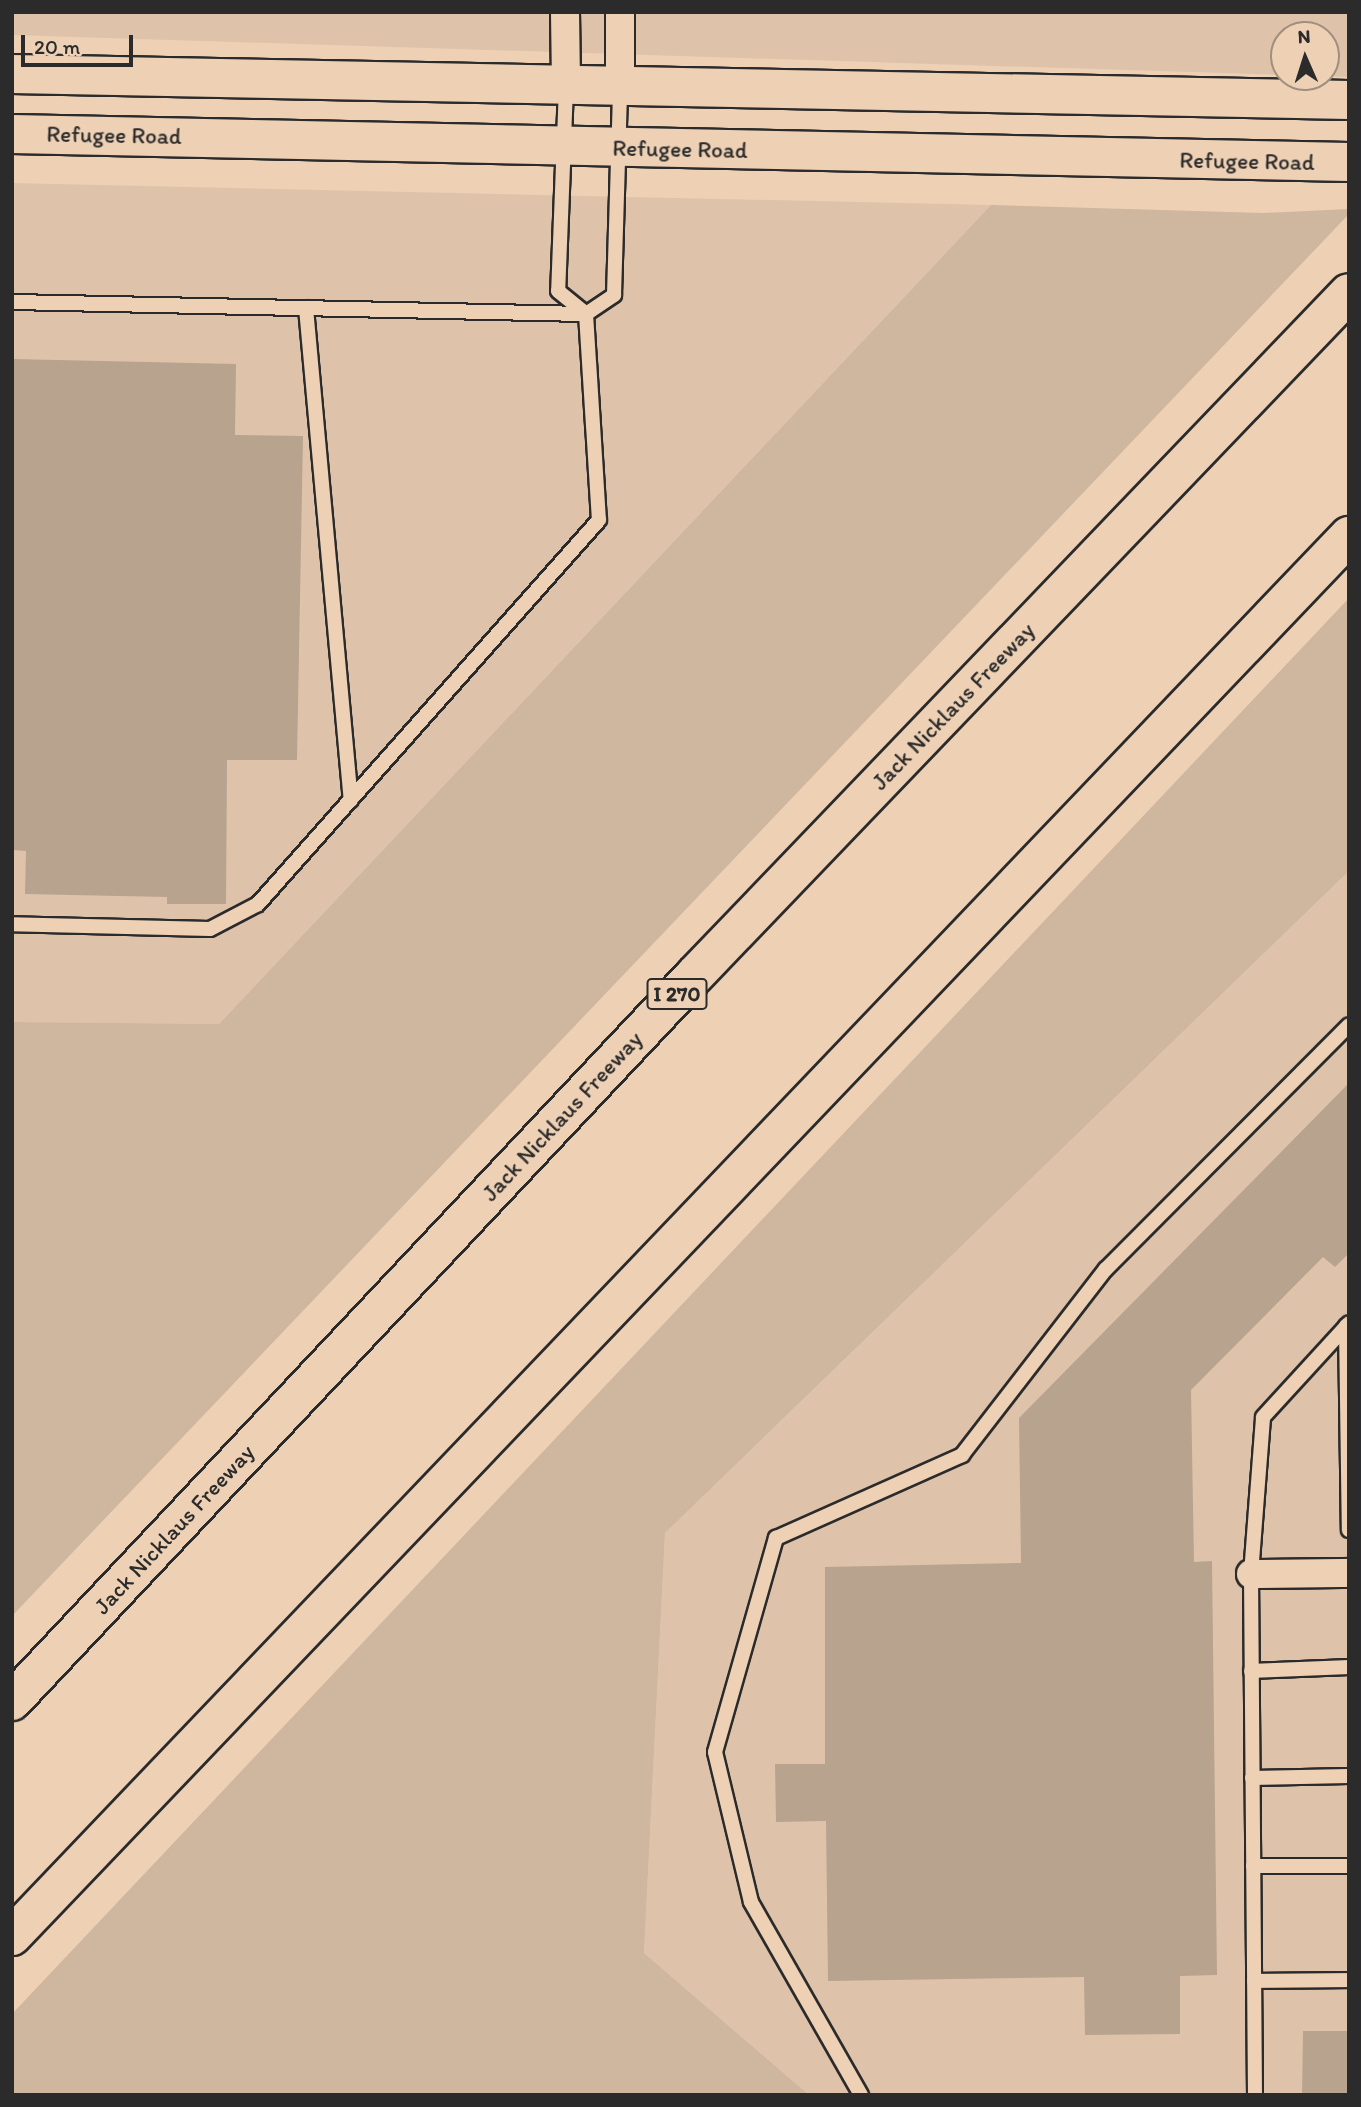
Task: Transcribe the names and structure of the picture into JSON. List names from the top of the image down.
{
  "streets": {
    "main road": ["Refugee Road", "Jack Nicklaus Freeway", "I 270"]
  },
  "scale_bar": "20 m",
  "north": "top"
}
